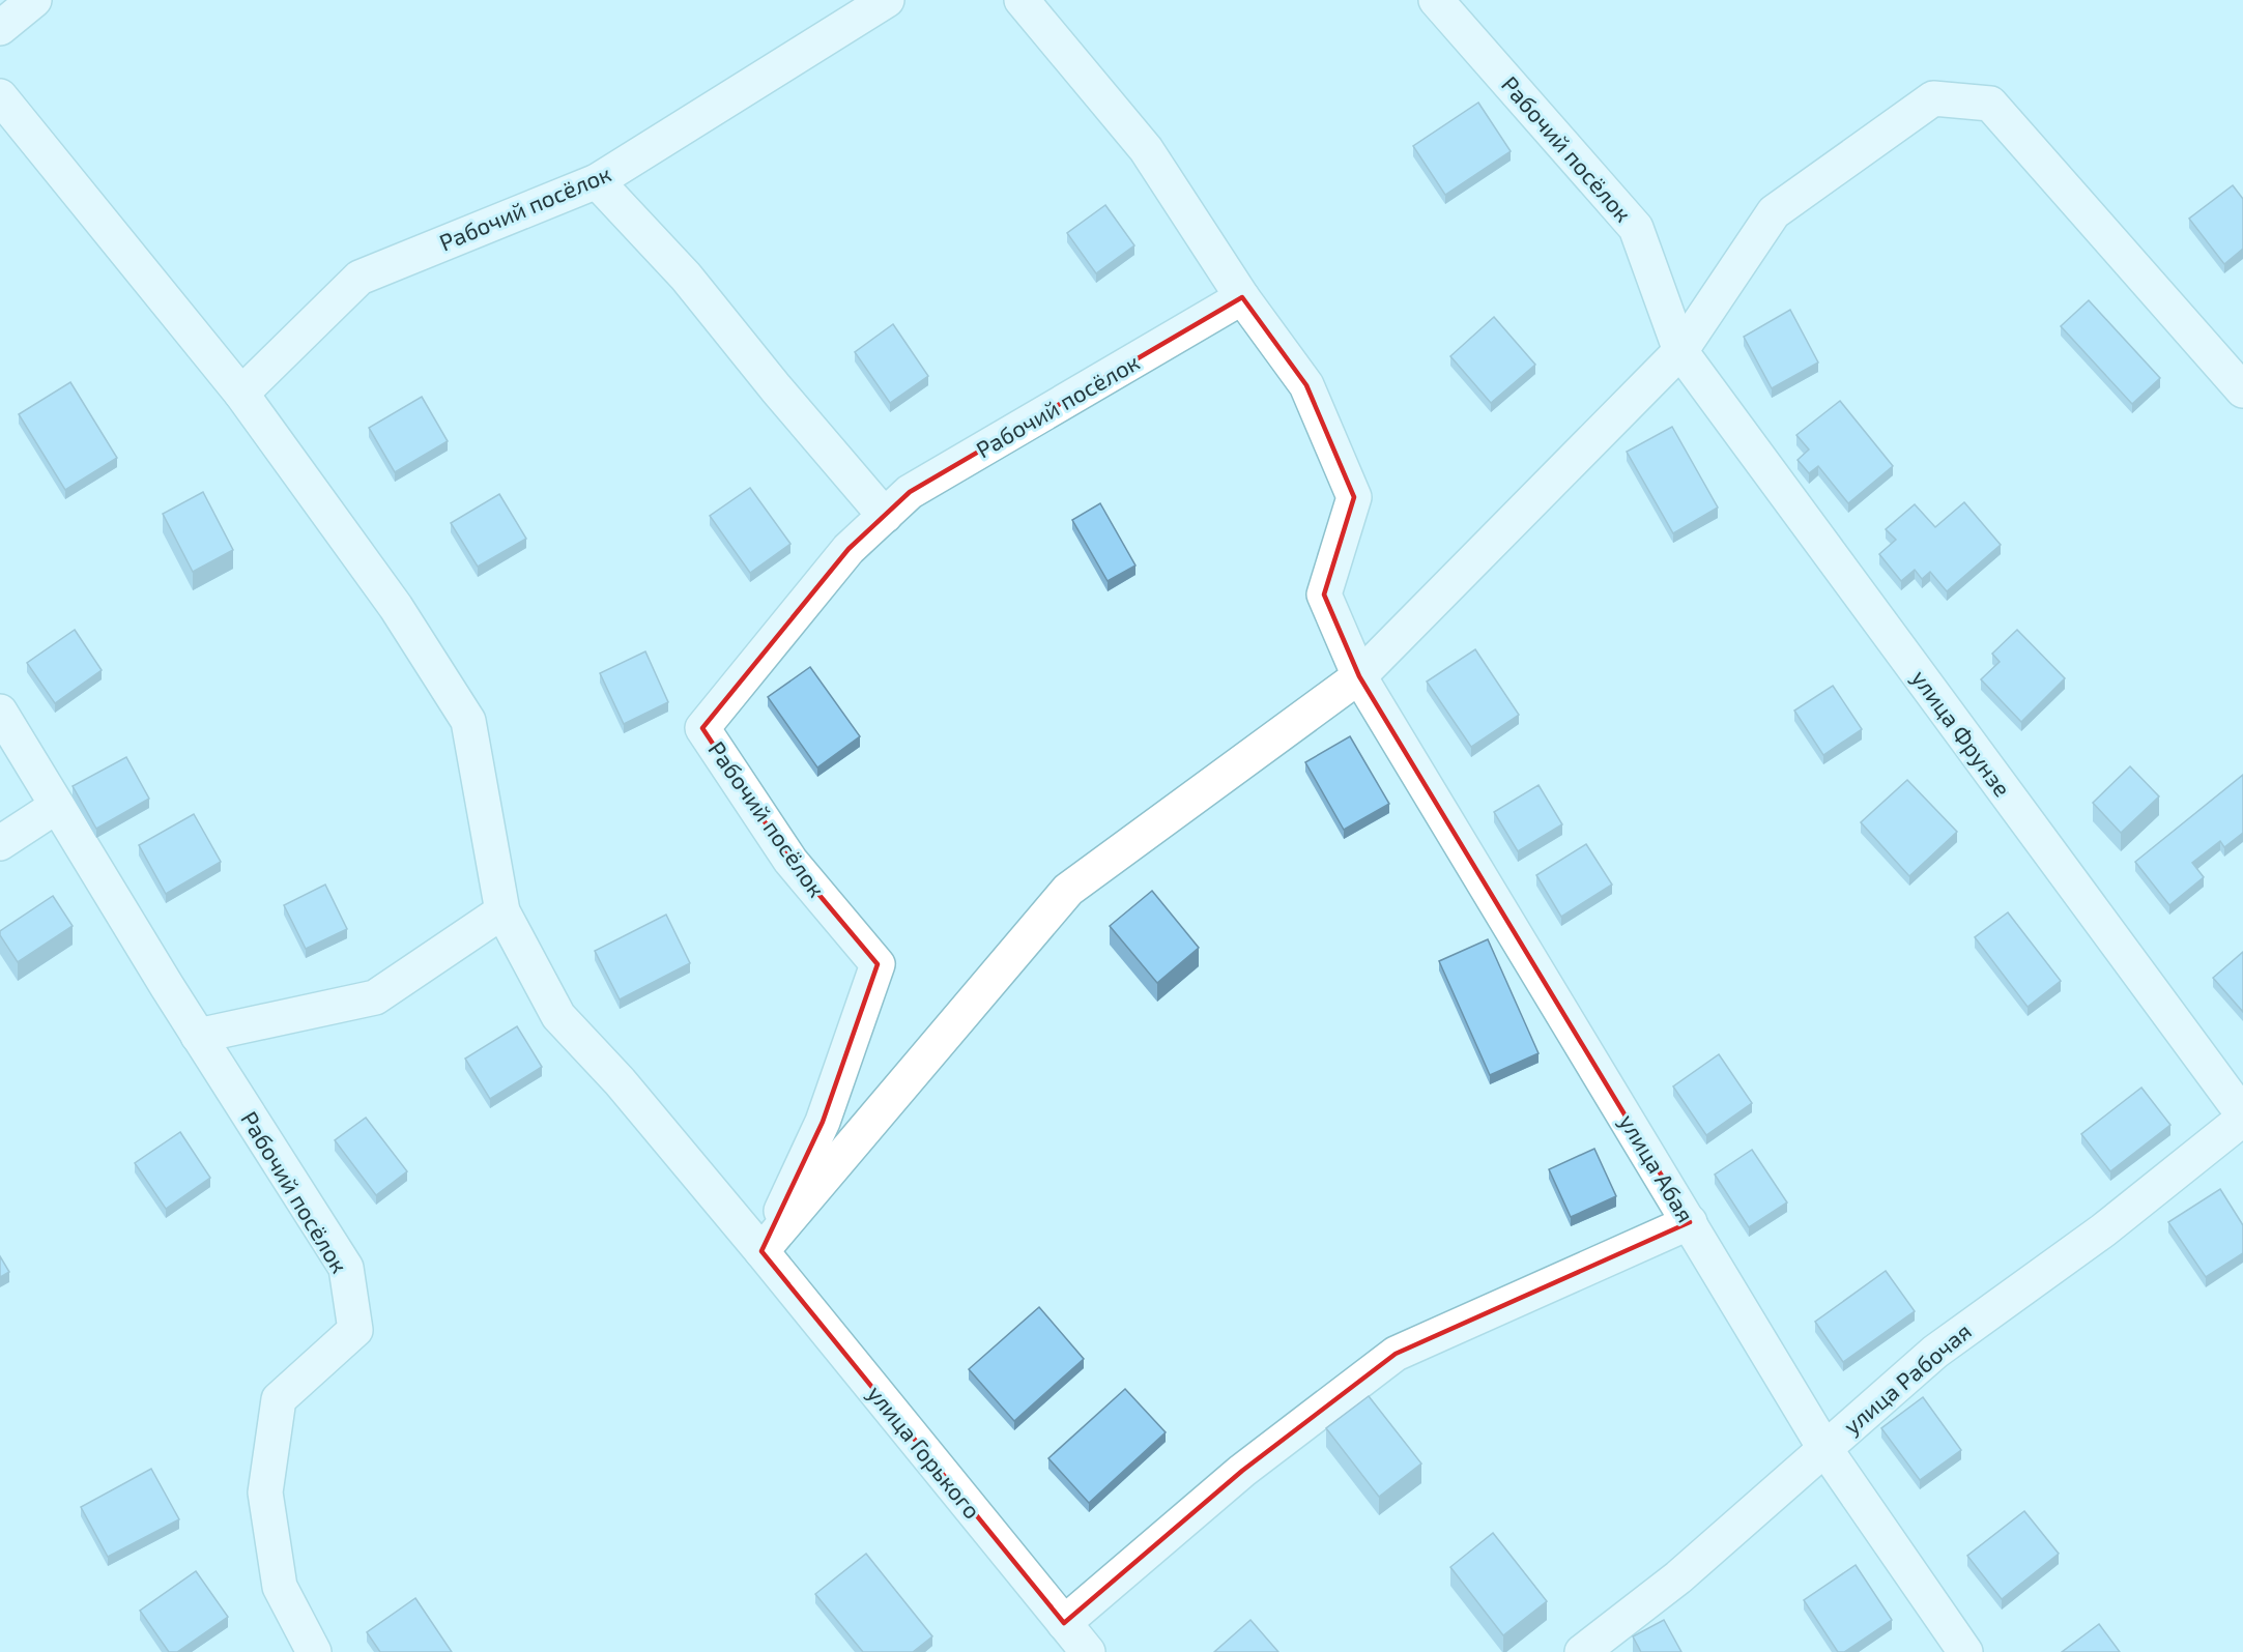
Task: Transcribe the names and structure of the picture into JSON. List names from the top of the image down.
{
  "streets": {
    "street": [
      "Рабочий посёлок",
      "улица Фрунзе",
      "улица Абая",
      "улица Рабочая",
      "улица Горького"
    ]
  },
  "crossings": [
    ["Рабочий посёлок", "улица Фрунзе"],
    ["Рабочий посёлок", "улица Горького"],
    ["улица Фрунзе", "улица Рабочая"],
    ["улица Абая", "улица Рабочая"]
  ]
}
